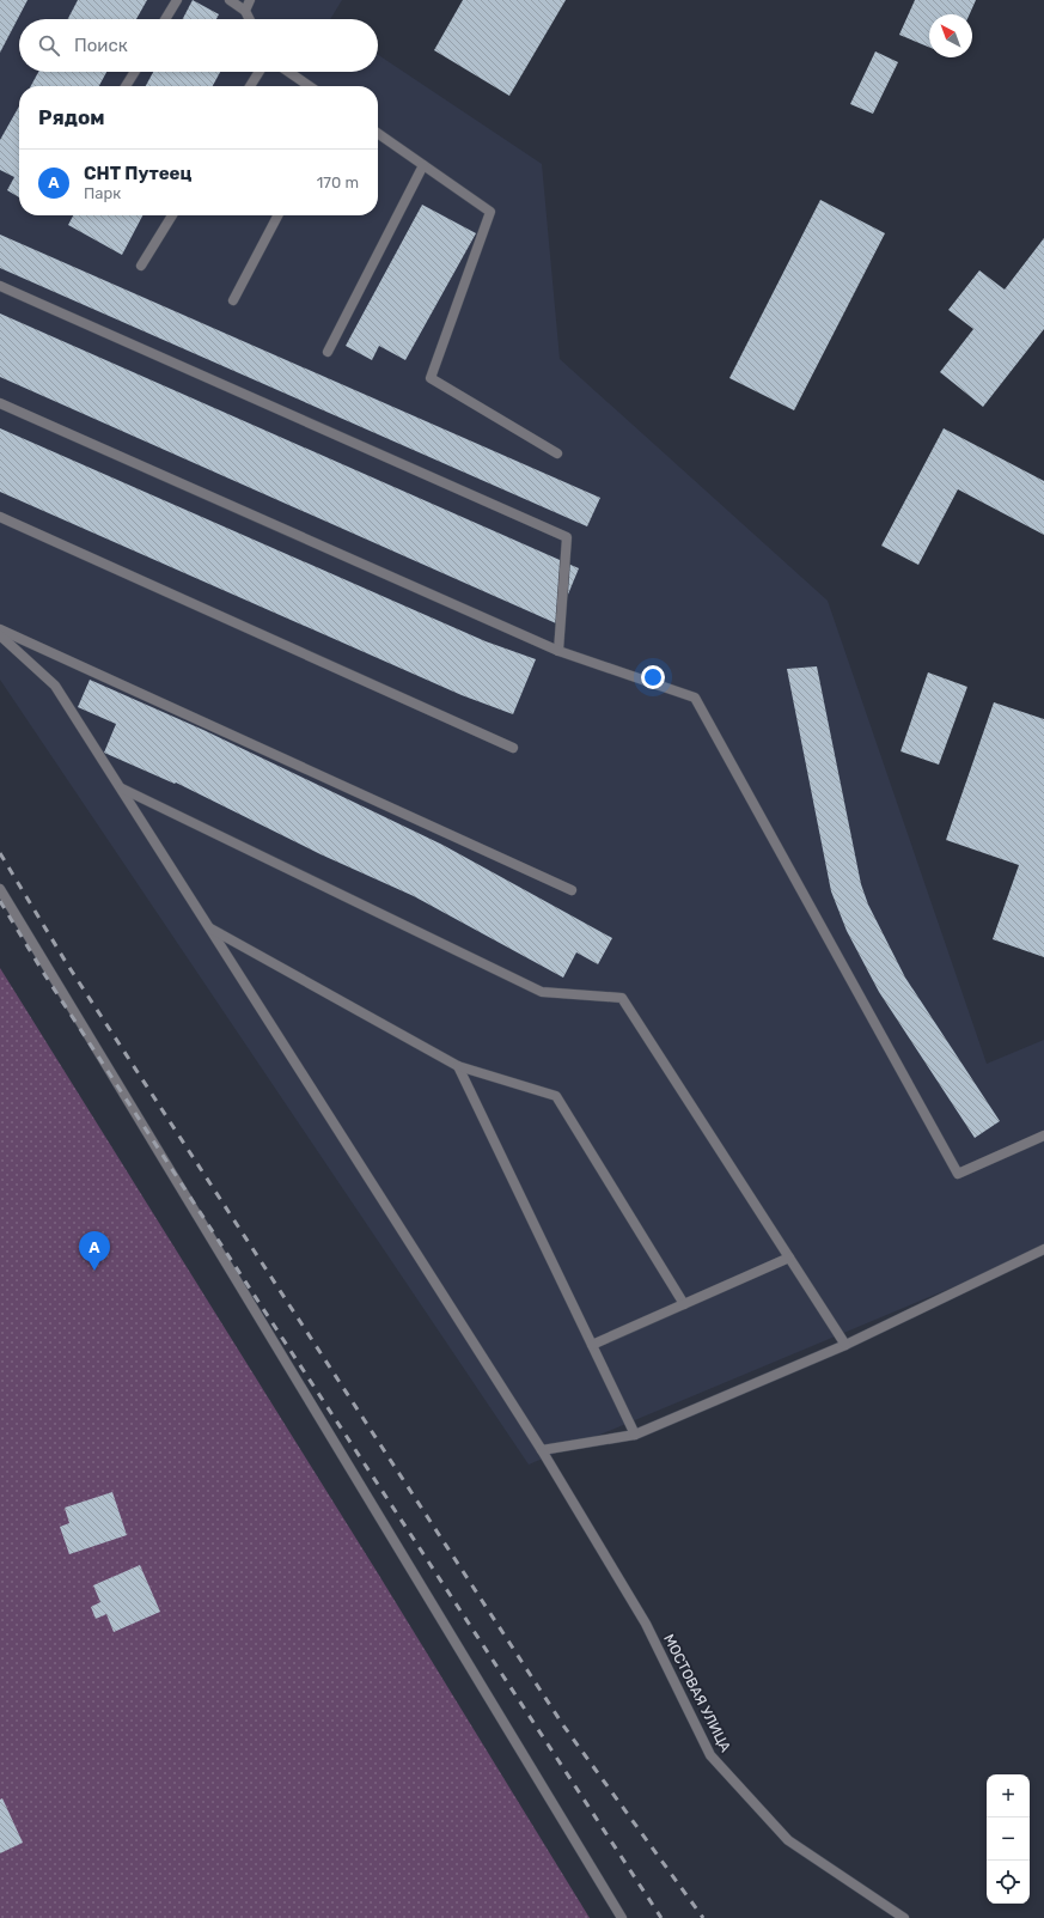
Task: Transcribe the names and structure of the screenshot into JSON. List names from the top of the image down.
{
  "streets": {
    "street": ["МОСТОВАЯ УЛИЦА"]
  },
  "north": "top left",
  "page": {
    "search": "Поиск",
    "heading": "Рядом",
    "list": [
      {
        "mark": "A",
        "name": "СНТ Путеец",
        "note": "Парк",
        "value": "170 m"
      }
    ],
    "pins": "A",
    "map_buttons": ["+", "−"]
  }
}
